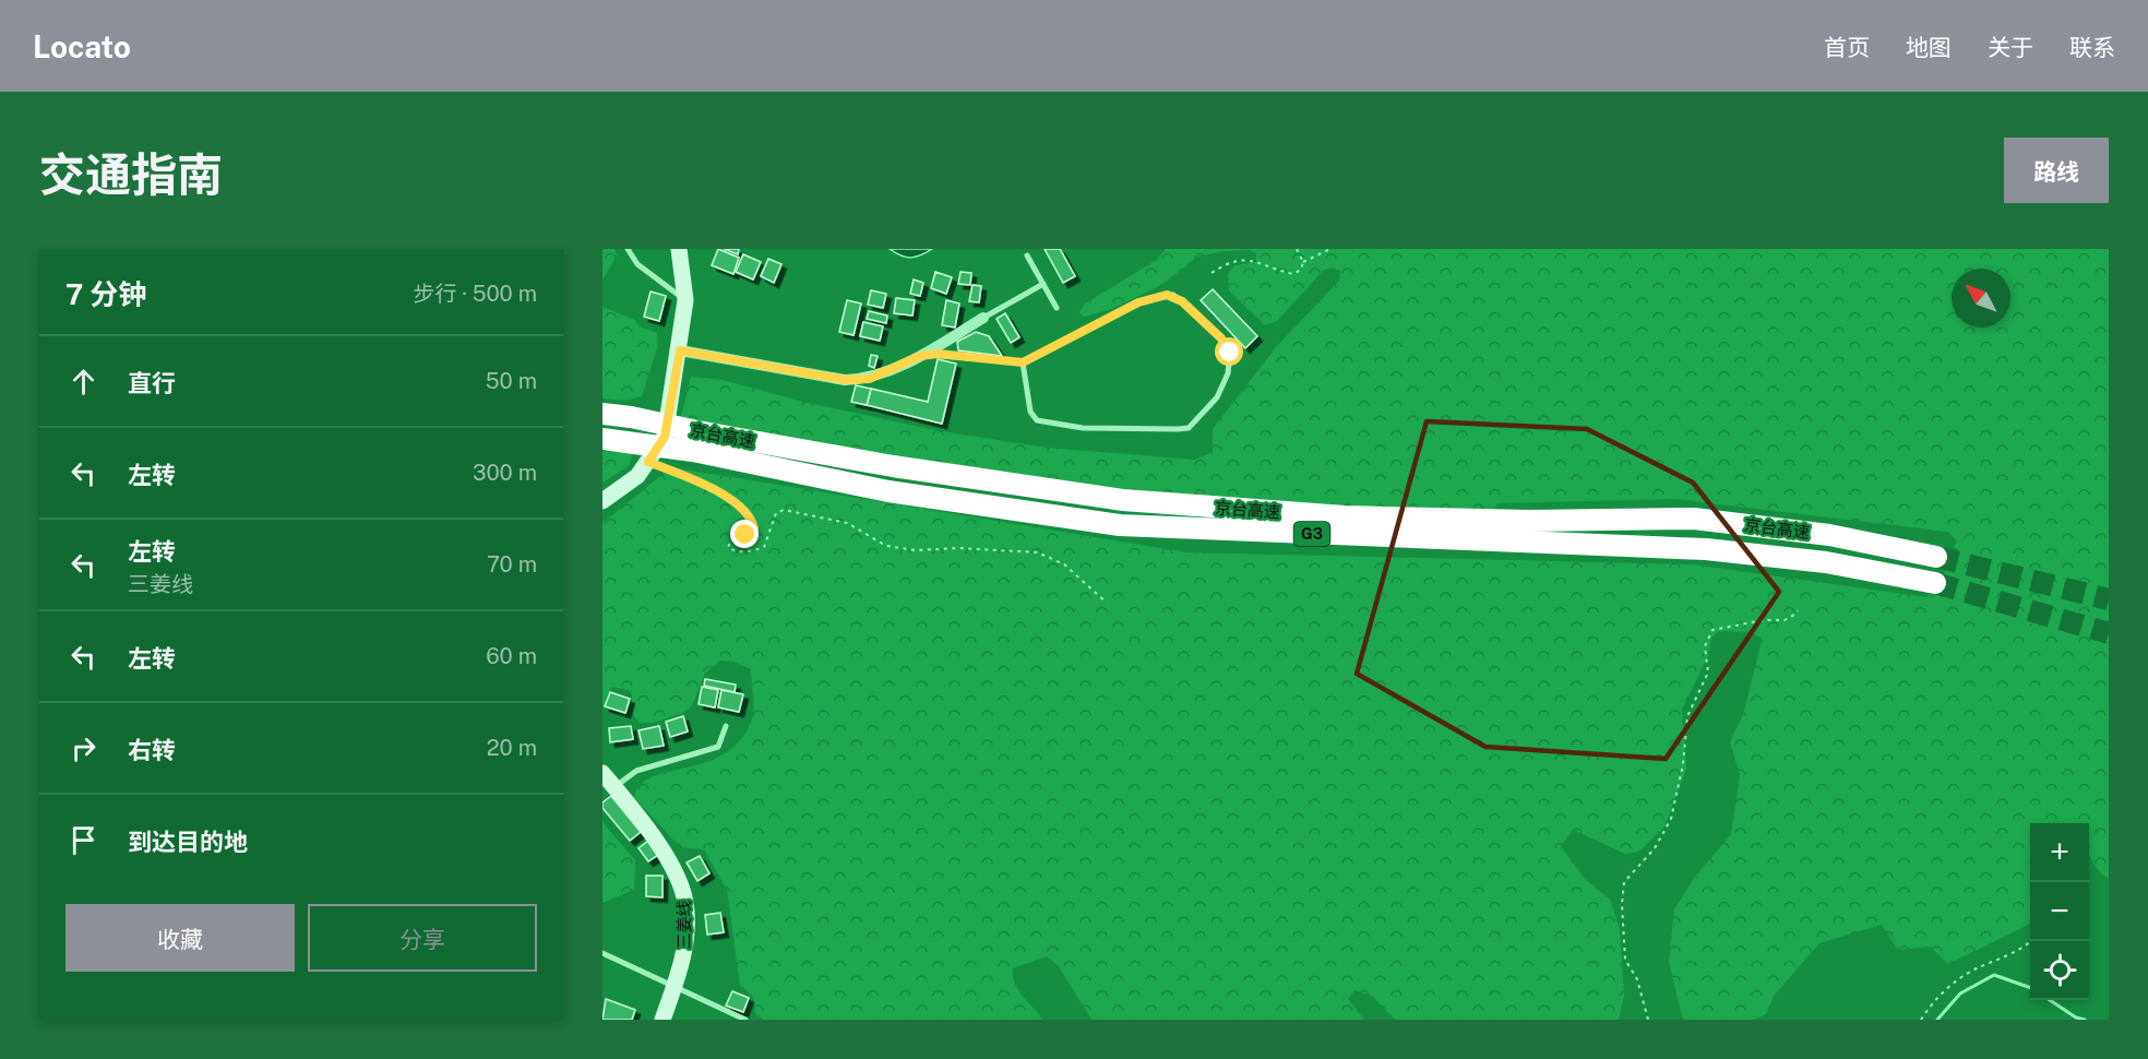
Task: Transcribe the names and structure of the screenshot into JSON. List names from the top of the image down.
{
  "streets": {
    "highway": ["京台高速", "G3"],
    "main road": ["三姜线"]
  },
  "north": "top left",
  "page": {
    "header": "Locato",
    "nav": [
      "首页",
      "地图",
      "关于",
      "联系"
    ],
    "title": "交通指南",
    "buttons": [
      "路线",
      ["收藏", "分享"]
    ],
    "heading": ["7 分钟", "步行 · 500 m"],
    "list": [
      ["直行", "50 m"],
      ["左转", "300 m"],
      ["左转", "三姜线", "70 m"],
      ["左转", "60 m"],
      ["右转", "20 m"],
      "到达目的地"
    ],
    "map_buttons": ["+", "−"]
  }
}
